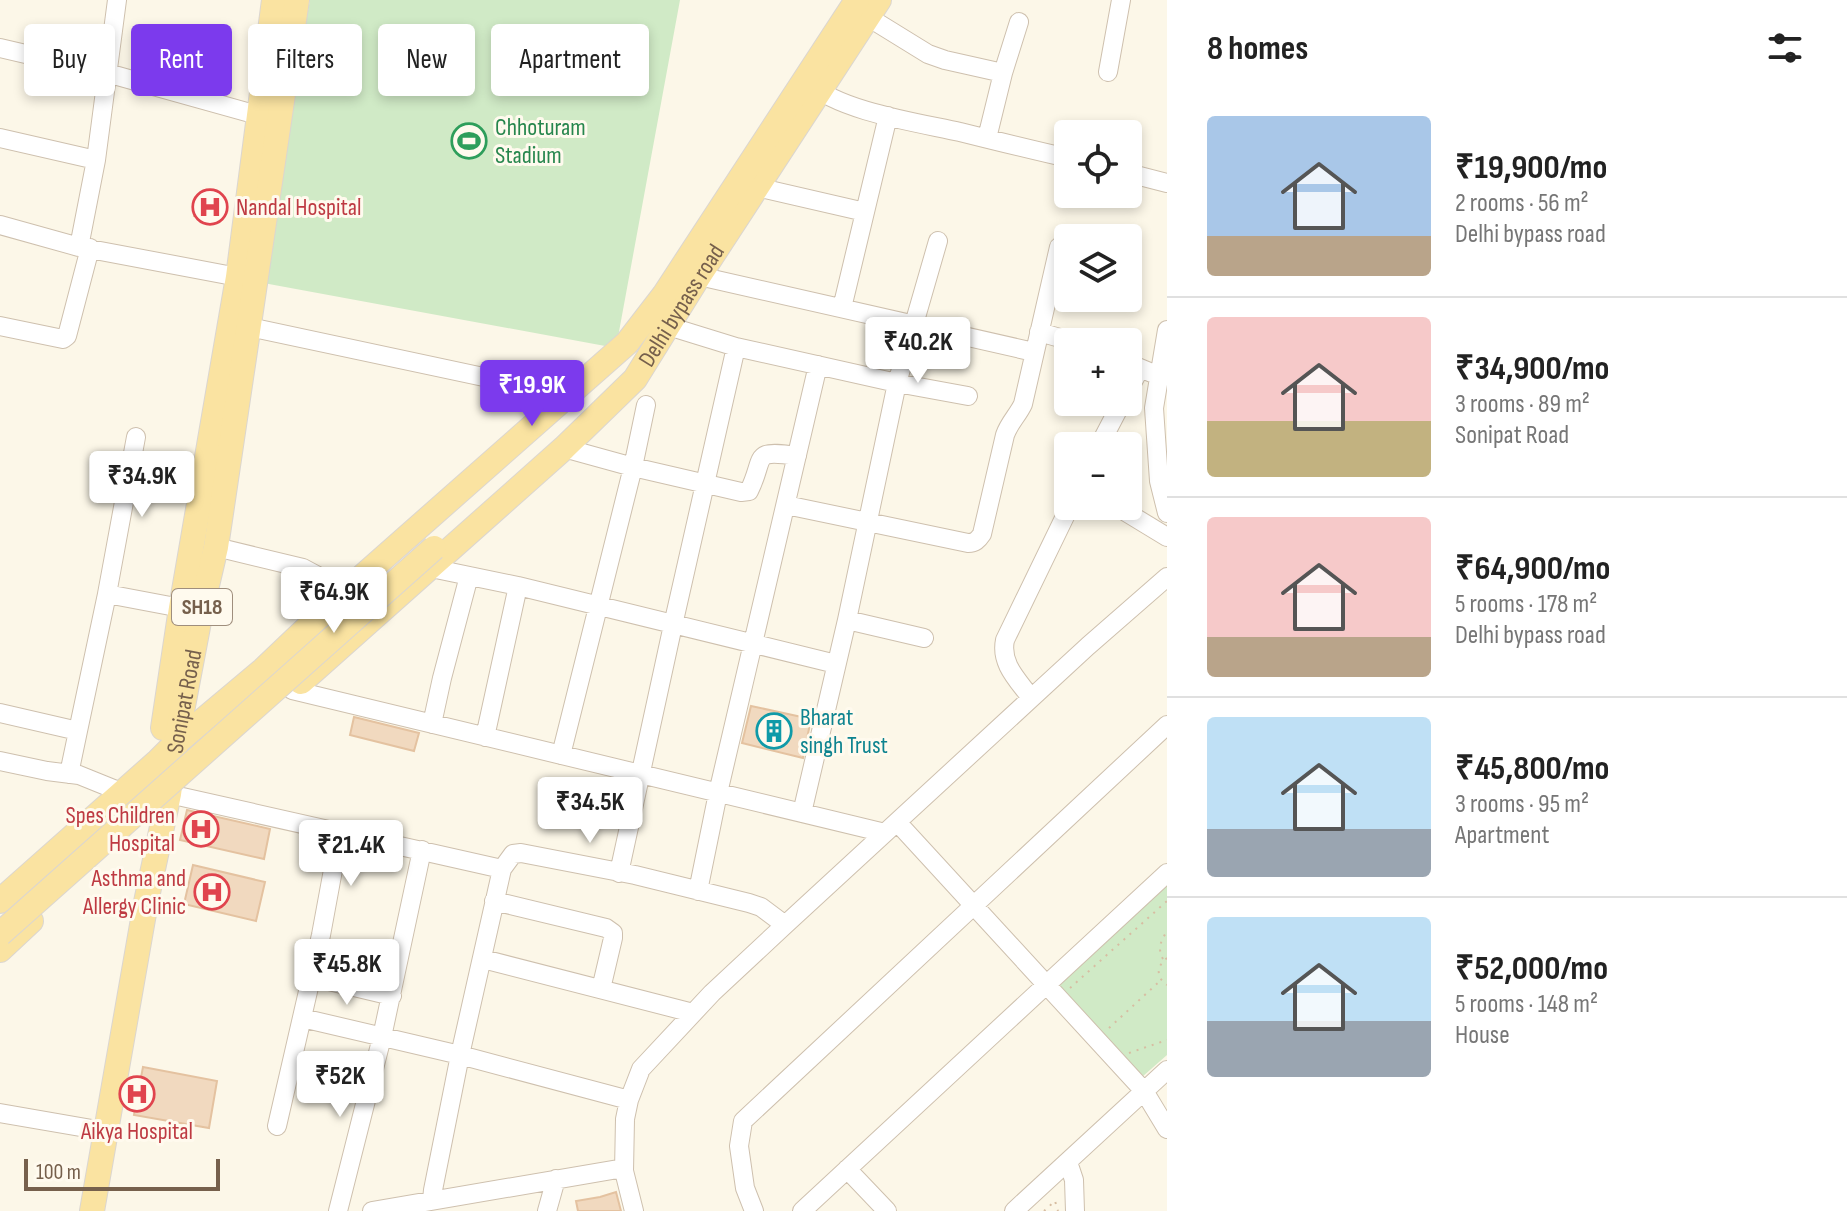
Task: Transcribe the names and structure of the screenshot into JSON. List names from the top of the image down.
{
  "streets": {
    "main road": ["Delhi bypass road", "SH18", "Sonipat Road"]
  },
  "crossings": [
    ["Delhi bypass road", "Sonipat Road"]
  ],
  "places": {
    "sports": ["Chhoturam Stadium"],
    "hospital": [
      "Nandal Hospital",
      "Spes Children Hospital",
      "Asthma and Allergy Clinic",
      "Aikya Hospital"
    ],
    "building": ["Bharat singh Trust"]
  },
  "scale_bar": "100 m",
  "page": {
    "heading": "8 homes",
    "chip": [
      "Buy",
      "Rent",
      "Filters",
      "New",
      "Apartment"
    ],
    "list": [
      {
        "name": "₹19,900/mo",
        "note": "2 rooms · 56 m² · Delhi bypass road"
      },
      {
        "name": "₹34,900/mo",
        "note": "3 rooms · 89 m² · Sonipat Road"
      },
      {
        "name": "₹64,900/mo",
        "note": "5 rooms · 178 m² · Delhi bypass road"
      },
      {
        "name": "₹45,800/mo",
        "note": "3 rooms · 95 m² · Apartment"
      },
      {
        "name": "₹52,000/mo",
        "note": "5 rooms · 148 m² · House"
      }
    ],
    "map_buttons": ["+", "−"],
    "price": [
      "₹40.2K",
      "₹19.9K",
      "₹34.9K",
      "₹64.9K",
      "₹34.5K",
      "₹21.4K",
      "₹45.8K",
      "₹52K"
    ],
    "scale": "100 m"
  }
}
